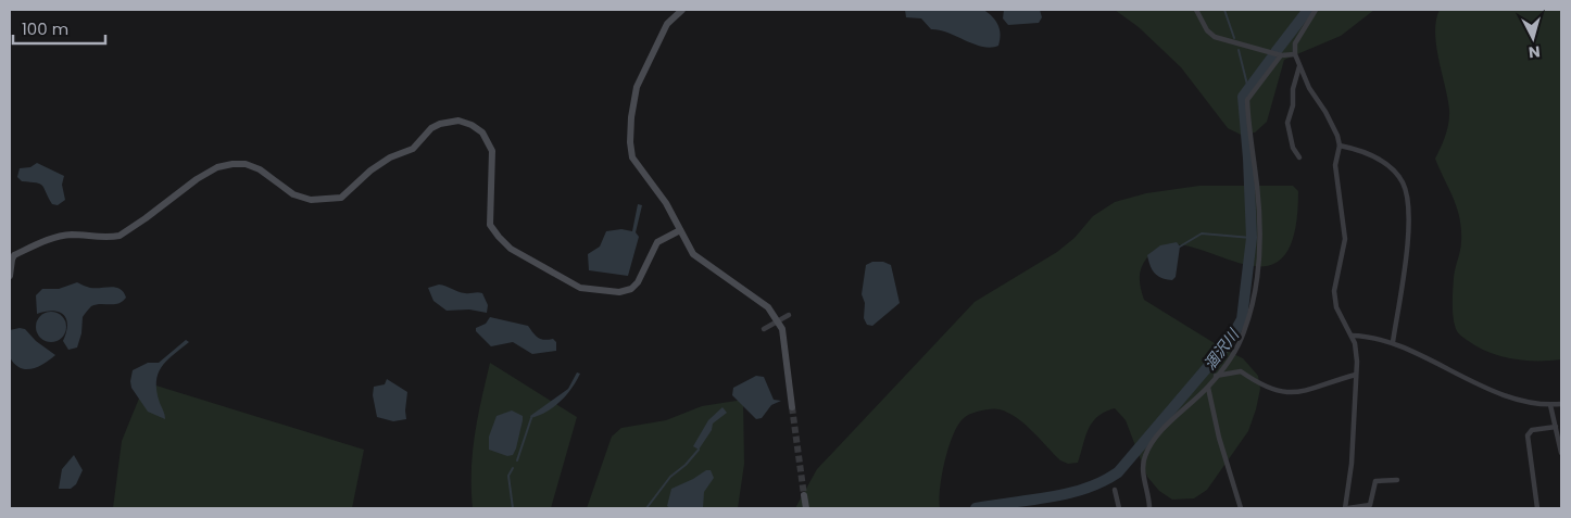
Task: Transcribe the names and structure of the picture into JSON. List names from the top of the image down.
{
  "water": ["涸沢川"],
  "scale_bar": "100 m",
  "north": "bottom"
}
